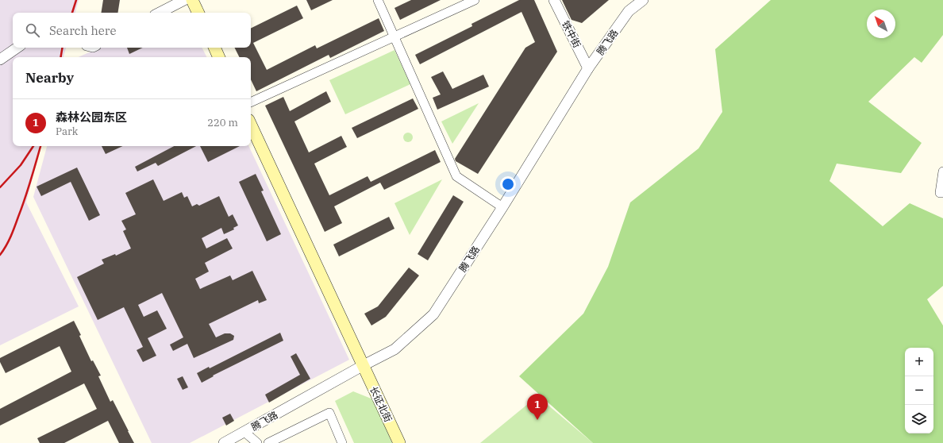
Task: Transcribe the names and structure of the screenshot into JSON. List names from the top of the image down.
{
  "streets": {
    "main road": ["长征北街"],
    "street": ["铁中街", "腾飞路"]
  },
  "crossings": [
    ["铁中街", "腾飞路"],
    ["腾飞路", "长征北街"]
  ],
  "north": "top left",
  "page": {
    "search": "Search here",
    "heading": "Nearby",
    "list": [
      {
        "mark": "1",
        "name": "森林公园东区",
        "note": "Park",
        "value": "220 m"
      }
    ],
    "map_buttons": ["+", "−"],
    "pins": "1"
  }
}
